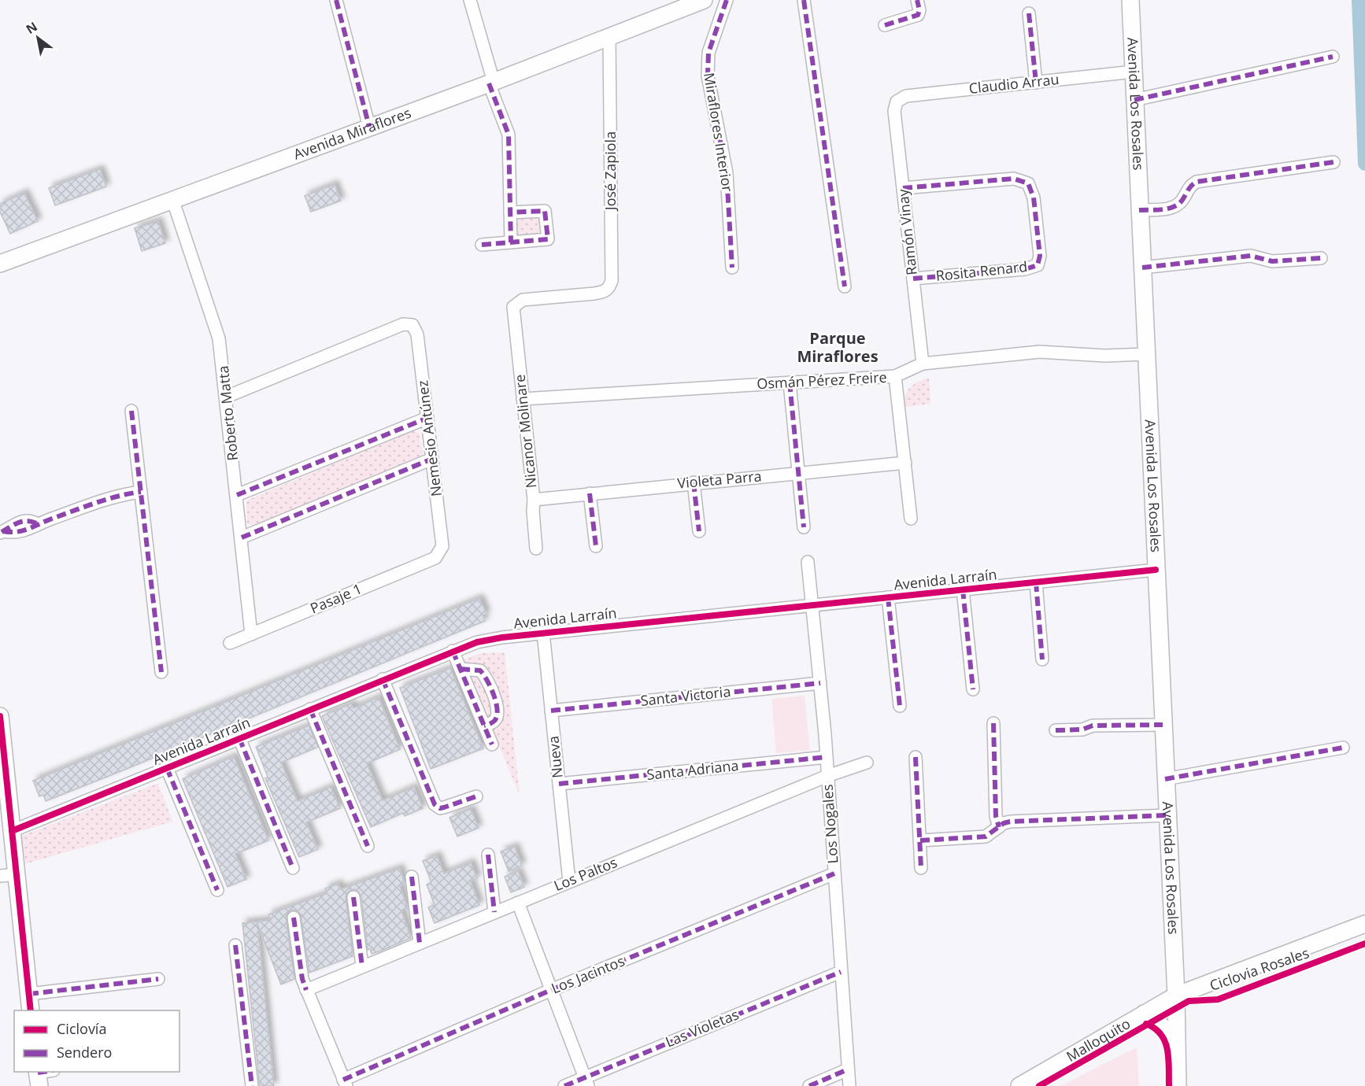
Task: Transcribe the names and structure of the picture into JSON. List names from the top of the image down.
{
  "streets": {
    "street": [
      "Claudio Arrau",
      "Avenida Los Rosales",
      "Miraflores Interior",
      "Avenida Miraflores",
      "José Zapiola",
      "Ramón Vinay",
      "Rosita Renard",
      "Osmán Pérez Freire",
      "Roberto Matta",
      "Nicanor Molinare",
      "Nemesio Antúnez",
      "Violeta Parra",
      "Avenida Larraín",
      "Pasaje 1",
      "Santa Victoria",
      "Nueva",
      "Santa Adriana",
      "Los Nogales",
      "Los Paltos",
      "Los Jacintos",
      "Las Violetas",
      "Malloquito"
    ],
    "cycle path": ["Ciclovia Rosales"]
  },
  "crossings": [
    ["Claudio Arrau", "Avenida Los Rosales"],
    ["Claudio Arrau", "Ramón Vinay"],
    ["Avenida Los Rosales", "Osmán Pérez Freire"],
    ["Avenida Los Rosales", "Avenida Larraín"],
    ["Avenida Los Rosales", "Malloquito"],
    ["Avenida Miraflores", "José Zapiola"],
    ["Avenida Miraflores", "Roberto Matta"],
    ["José Zapiola", "Nicanor Molinare"],
    ["Ramón Vinay", "Rosita Renard"],
    ["Ramón Vinay", "Osmán Pérez Freire"],
    ["Osmán Pérez Freire", "Nicanor Molinare"],
    ["Roberto Matta", "Nemesio Antúnez"],
    ["Roberto Matta", "Pasaje 1"],
    ["Nicanor Molinare", "Violeta Parra"],
    ["Nemesio Antúnez", "Pasaje 1"],
    ["Avenida Larraín", "Nueva"],
    ["Avenida Larraín", "Los Nogales"],
    ["Santa Victoria", "Nueva"],
    ["Santa Victoria", "Los Nogales"],
    ["Nueva", "Santa Adriana"],
    ["Nueva", "Los Paltos"],
    ["Santa Adriana", "Los Nogales"],
    ["Los Nogales", "Los Paltos"],
    ["Los Nogales", "Los Jacintos"],
    ["Los Nogales", "Las Violetas"]
  ],
  "districts": ["Parque Miraflores"],
  "legend": ["Ciclovía", "Sendero"],
  "north": "top left"
}
